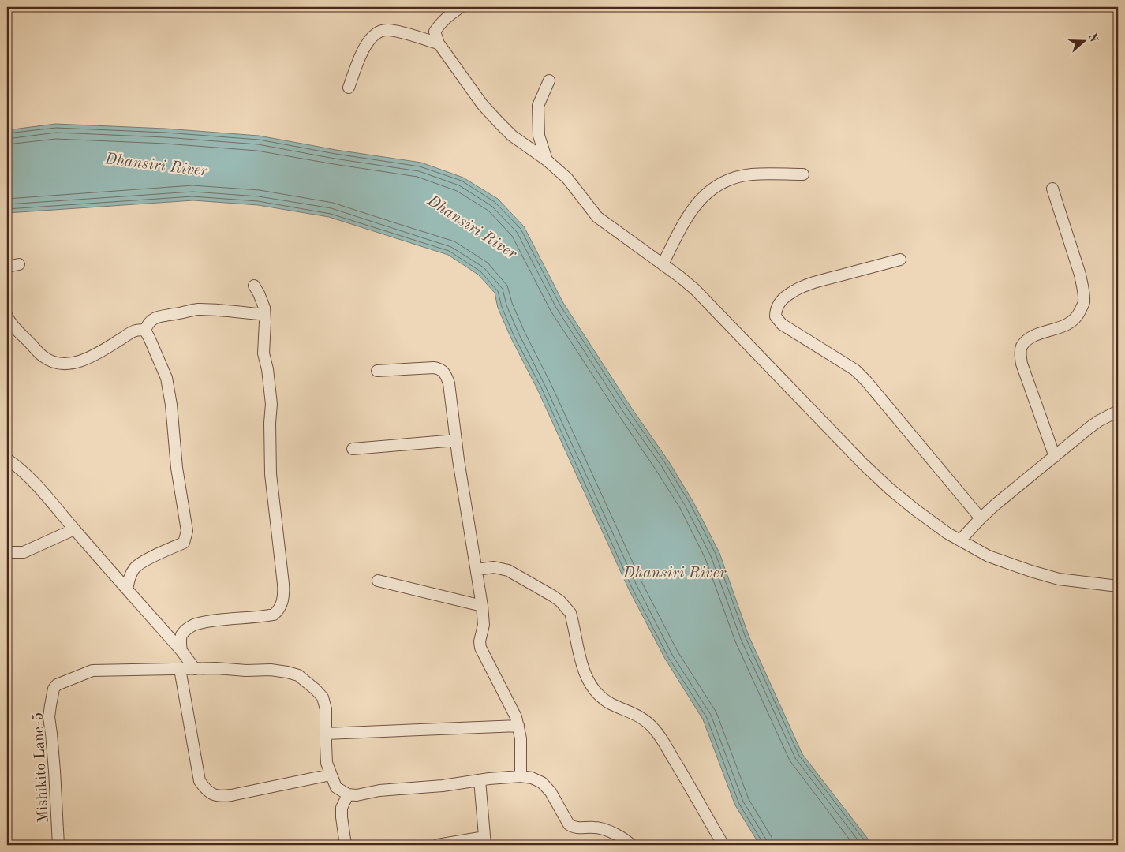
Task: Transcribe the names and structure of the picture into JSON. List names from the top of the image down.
{
  "streets": {
    "street": ["Mishikito Lane-5"]
  },
  "water": ["Dhansiri River"],
  "north": "right"
}
